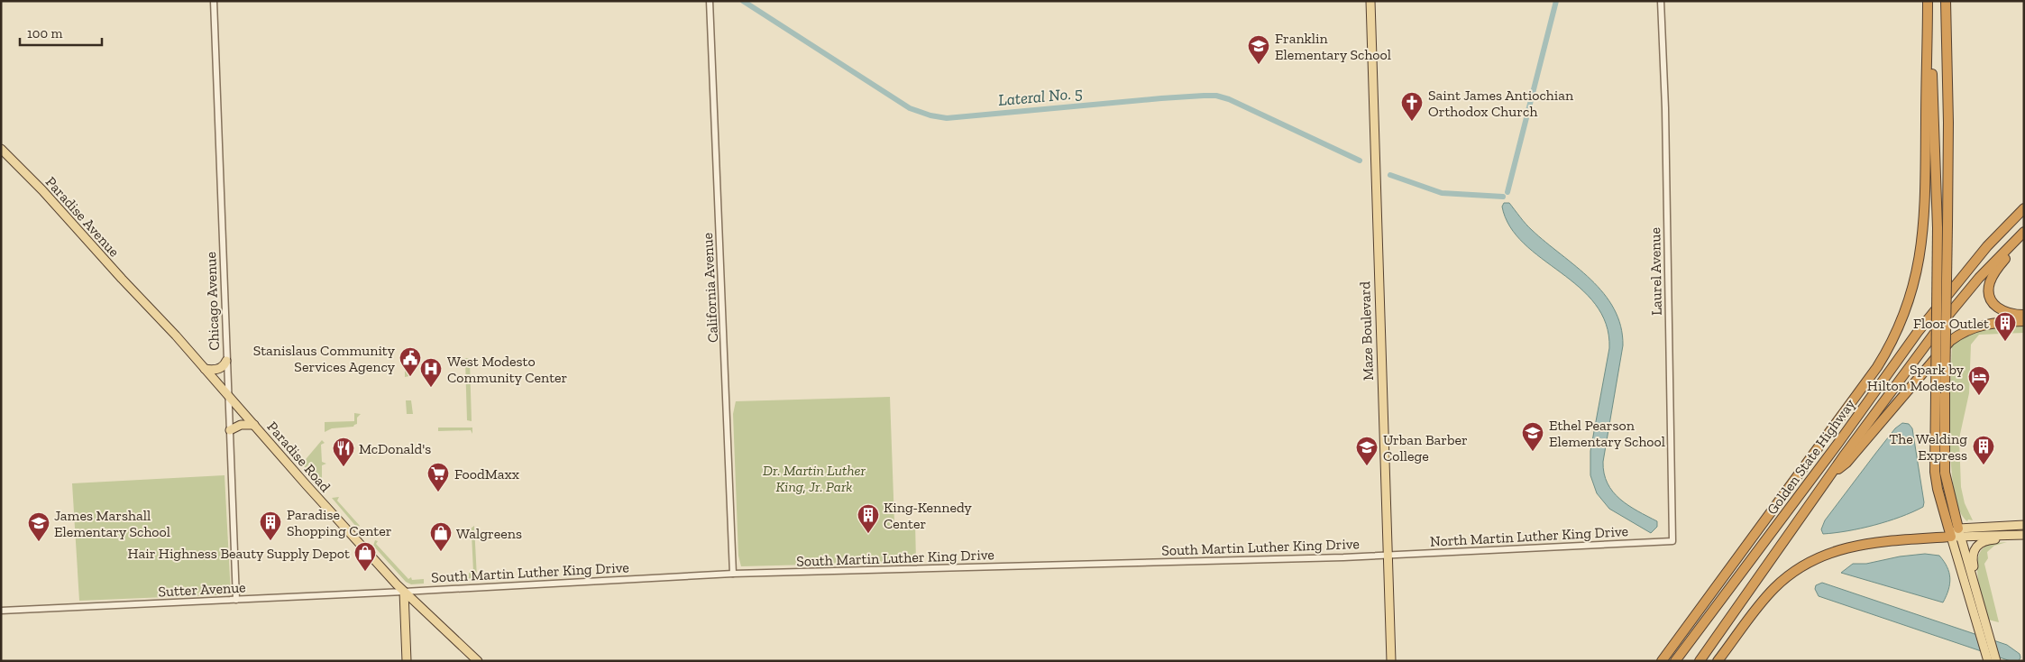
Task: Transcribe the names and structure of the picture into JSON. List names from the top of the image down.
{
  "streets": {
    "highway": ["Golden State Highway"],
    "main road": ["Paradise Avenue", "Maze Boulevard", "Paradise Road"],
    "street": [
      "Laurel Avenue",
      "California Avenue",
      "Chicago Avenue",
      "North Martin Luther King Drive",
      "South Martin Luther King Drive",
      "Sutter Avenue"
    ]
  },
  "crossings": [
    ["Paradise Avenue", "Paradise Road"],
    ["Laurel Avenue", "North Martin Luther King Drive"],
    ["California Avenue", "South Martin Luther King Drive"],
    ["Chicago Avenue", "Paradise Road"],
    ["Chicago Avenue", "Sutter Avenue"],
    ["Maze Boulevard", "North Martin Luther King Drive"],
    ["Maze Boulevard", "South Martin Luther King Drive"],
    ["Paradise Road", "South Martin Luther King Drive"],
    ["Paradise Road", "Sutter Avenue"],
    ["North Martin Luther King Drive", "South Martin Luther King Drive"],
    ["South Martin Luther King Drive", "Sutter Avenue"]
  ],
  "water": ["Lateral No. 5"],
  "parks": ["Dr. Martin Luther King, Jr. Park"],
  "places": {
    "school or university": [
      "Franklin Elementary School",
      "Ethel Pearson Elementary School",
      "Urban Barber College",
      "James Marshall Elementary School"
    ],
    "church": ["Saint James Antiochian Orthodox Church"],
    "building": [
      "Floor Outlet",
      "The Welding Express",
      "King-Kennedy Center",
      "Paradise Shopping Center"
    ],
    "public building": ["Stanislaus Community Services Agency"],
    "hospital": ["West Modesto Community Center"],
    "hotel": ["Spark by Hilton Modesto"],
    "restaurant": ["McDonald's"],
    "supermarket": ["FoodMaxx"],
    "shop": ["Walgreens", "Hair Highness Beauty Supply Depot"]
  },
  "scale_bar": "100 m"
}
